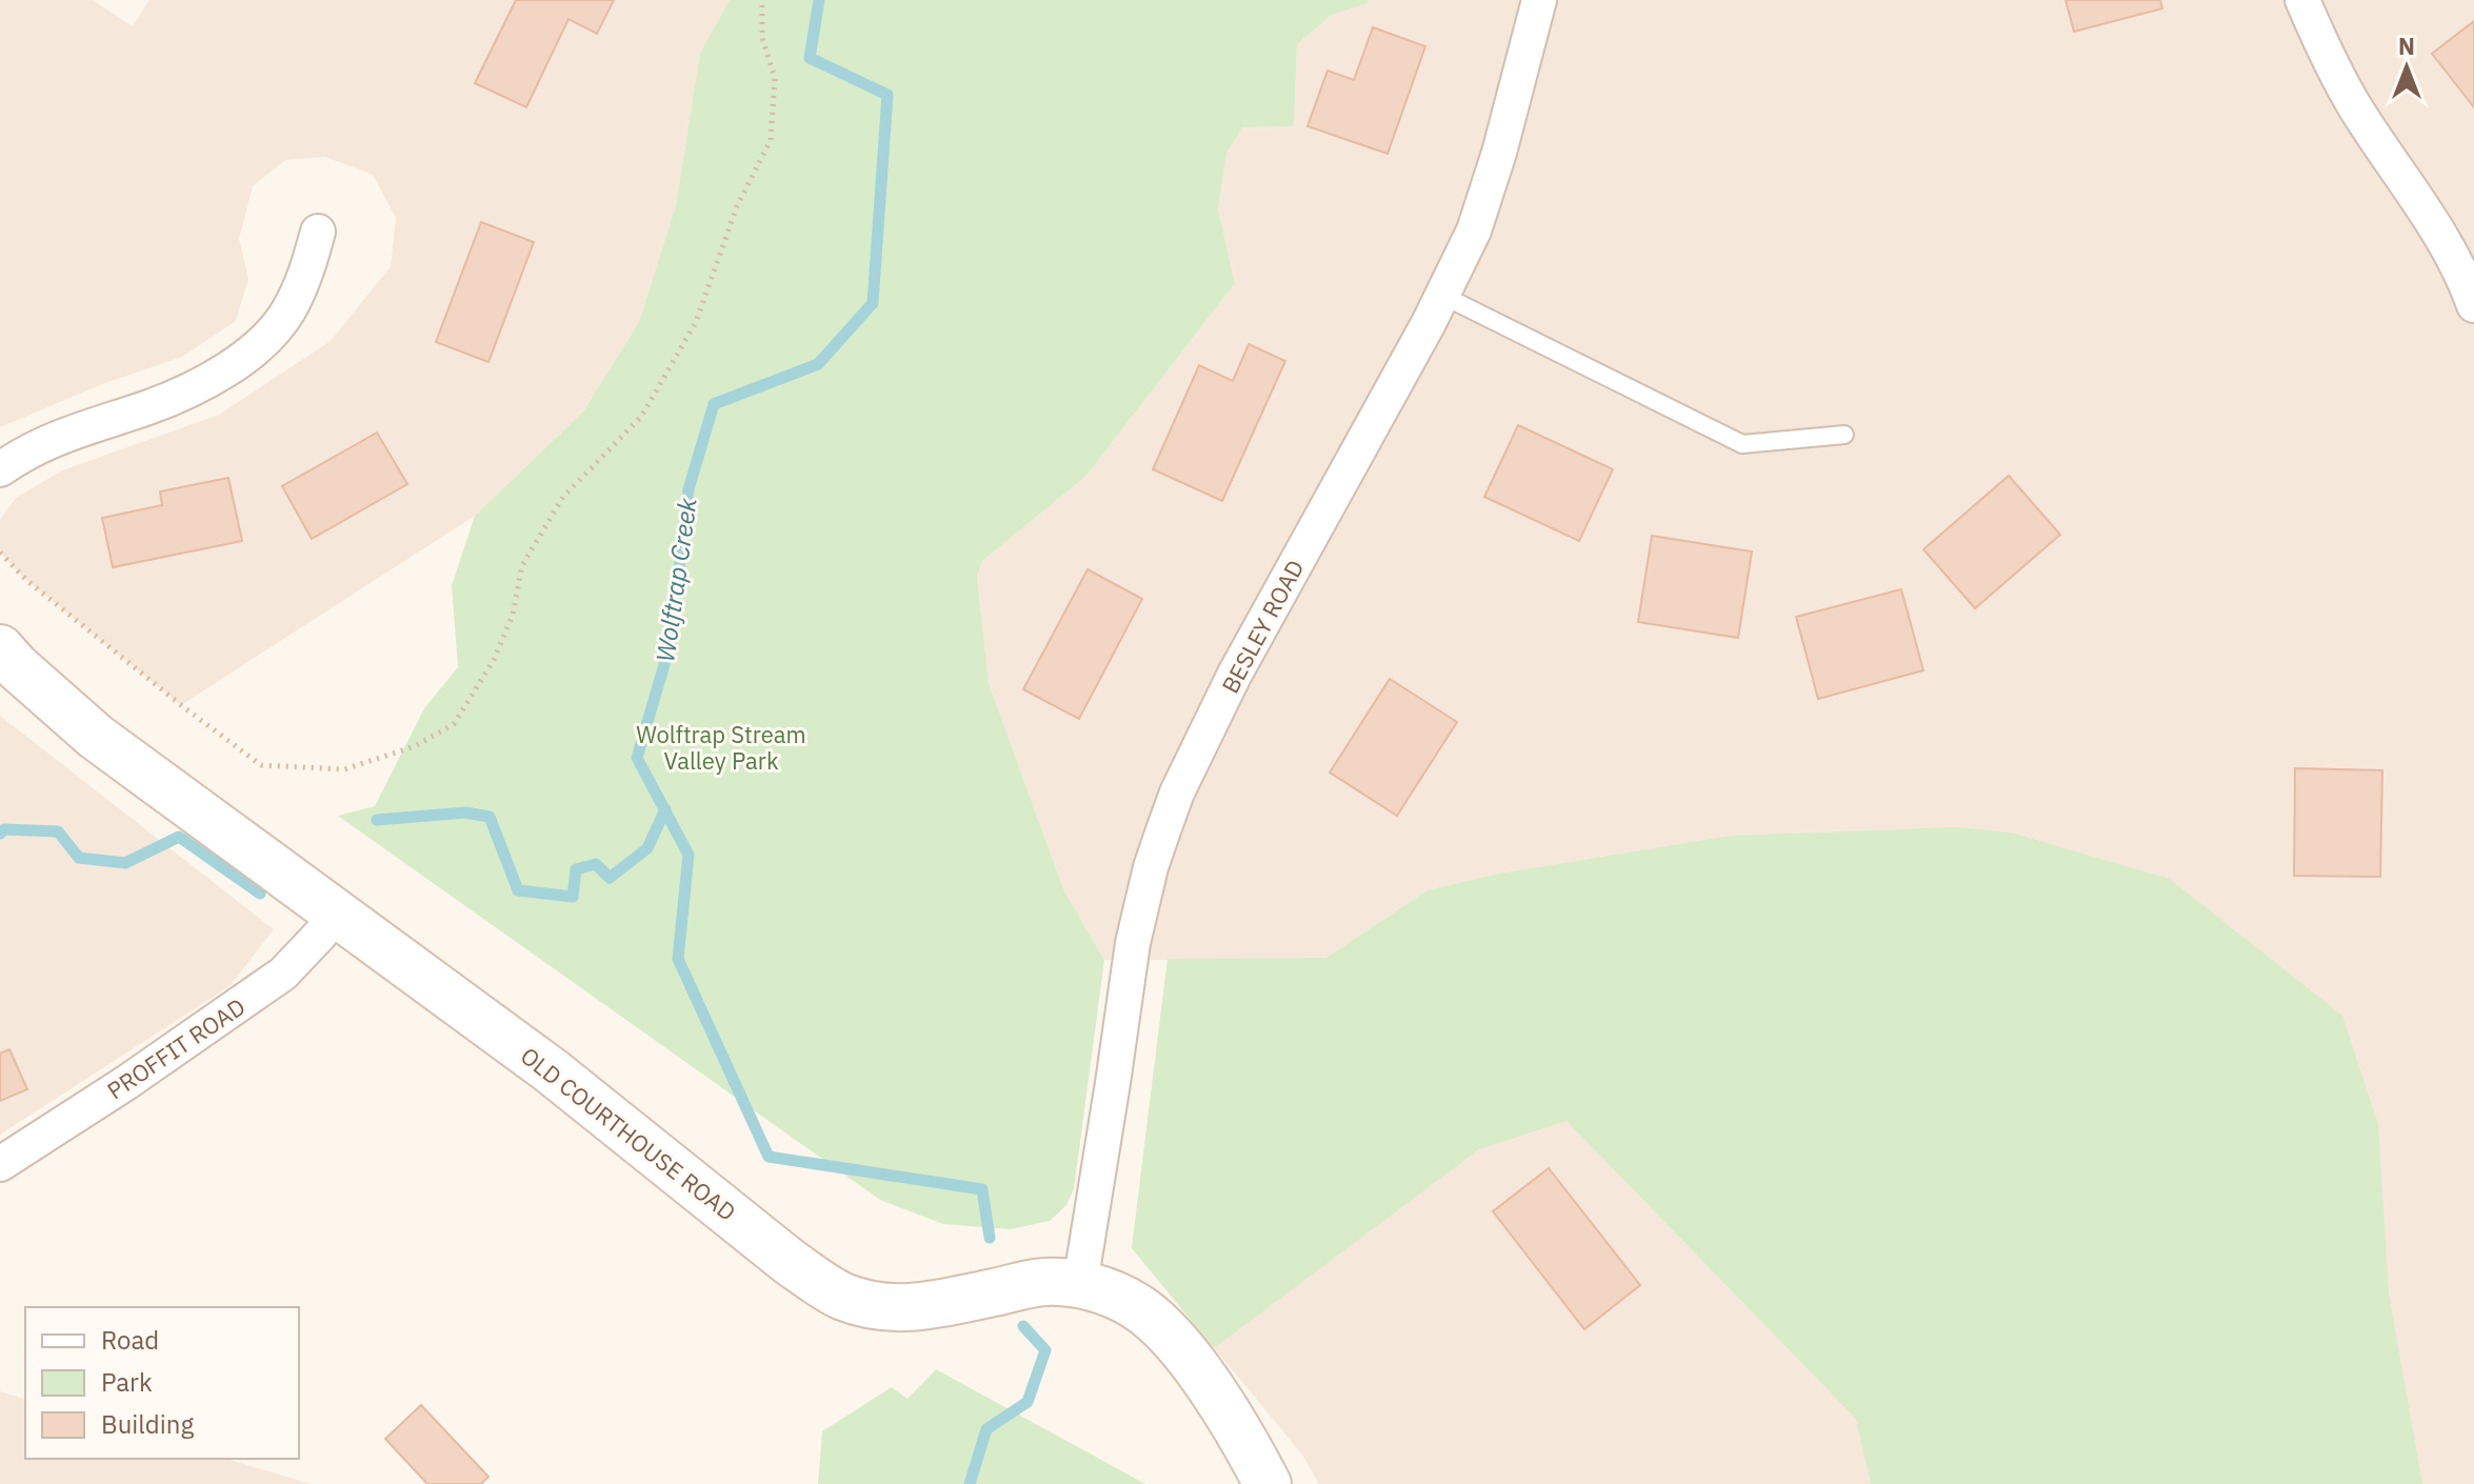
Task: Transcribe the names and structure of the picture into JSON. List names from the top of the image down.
{
  "streets": {
    "street": ["BESLEY ROAD", "PROFFIT ROAD", "OLD COURTHOUSE ROAD"]
  },
  "crossings": [
    ["BESLEY ROAD", "OLD COURTHOUSE ROAD"],
    ["PROFFIT ROAD", "OLD COURTHOUSE ROAD"]
  ],
  "water": ["Wolftrap Creek"],
  "parks": ["Wolftrap Stream Valley Park"],
  "legend": ["Road", "Park", "Building"],
  "north": "top"
}
